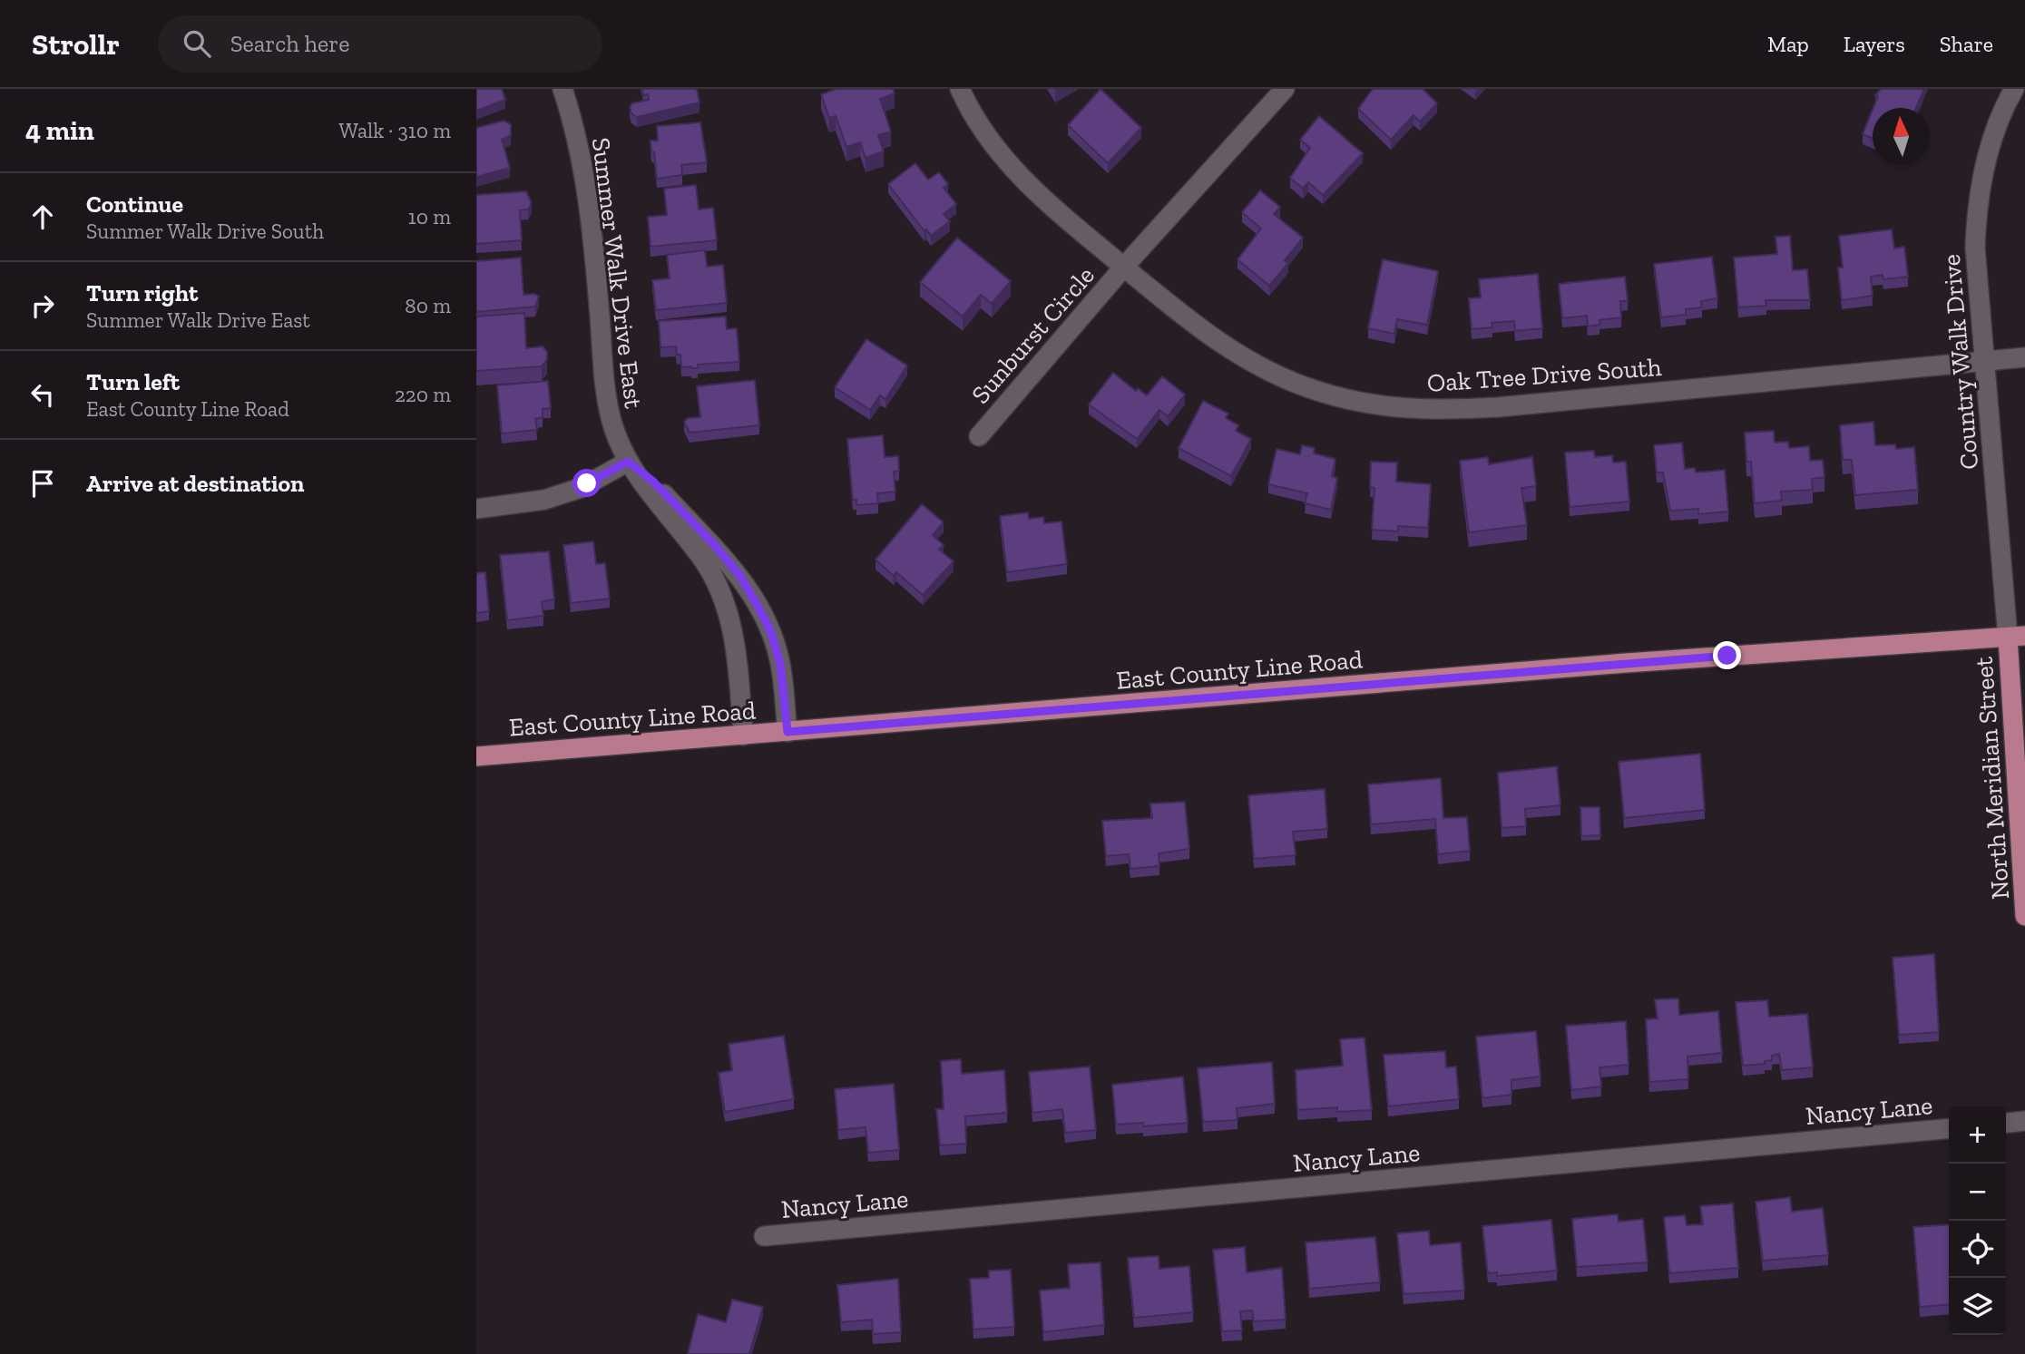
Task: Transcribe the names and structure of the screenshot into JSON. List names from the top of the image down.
{
  "streets": {
    "main road": ["East County Line Road", "North Meridian Street"],
    "street": [
      "Summer Walk Drive East",
      "Sunburst Circle",
      "Country Walk Drive",
      "Oak Tree Drive South",
      "Nancy Lane"
    ]
  },
  "crossings": [
    ["Summer Walk Drive East", "East County Line Road"],
    ["Sunburst Circle", "Oak Tree Drive South"],
    ["Country Walk Drive", "Oak Tree Drive South"],
    ["Country Walk Drive", "East County Line Road"],
    ["Country Walk Drive", "North Meridian Street"],
    ["East County Line Road", "North Meridian Street"]
  ],
  "north": "top",
  "page": {
    "header": "Strollr",
    "search": "Search here",
    "nav": ["Map", "Layers", "Share"],
    "heading": ["4 min", "Walk · 310 m"],
    "list": [
      ["Continue", "Summer Walk Drive South", "10 m"],
      ["Turn right", "Summer Walk Drive East", "80 m"],
      ["Turn left", "East County Line Road", "220 m"],
      "Arrive at destination"
    ],
    "map_buttons": ["+", "−"]
  }
}
